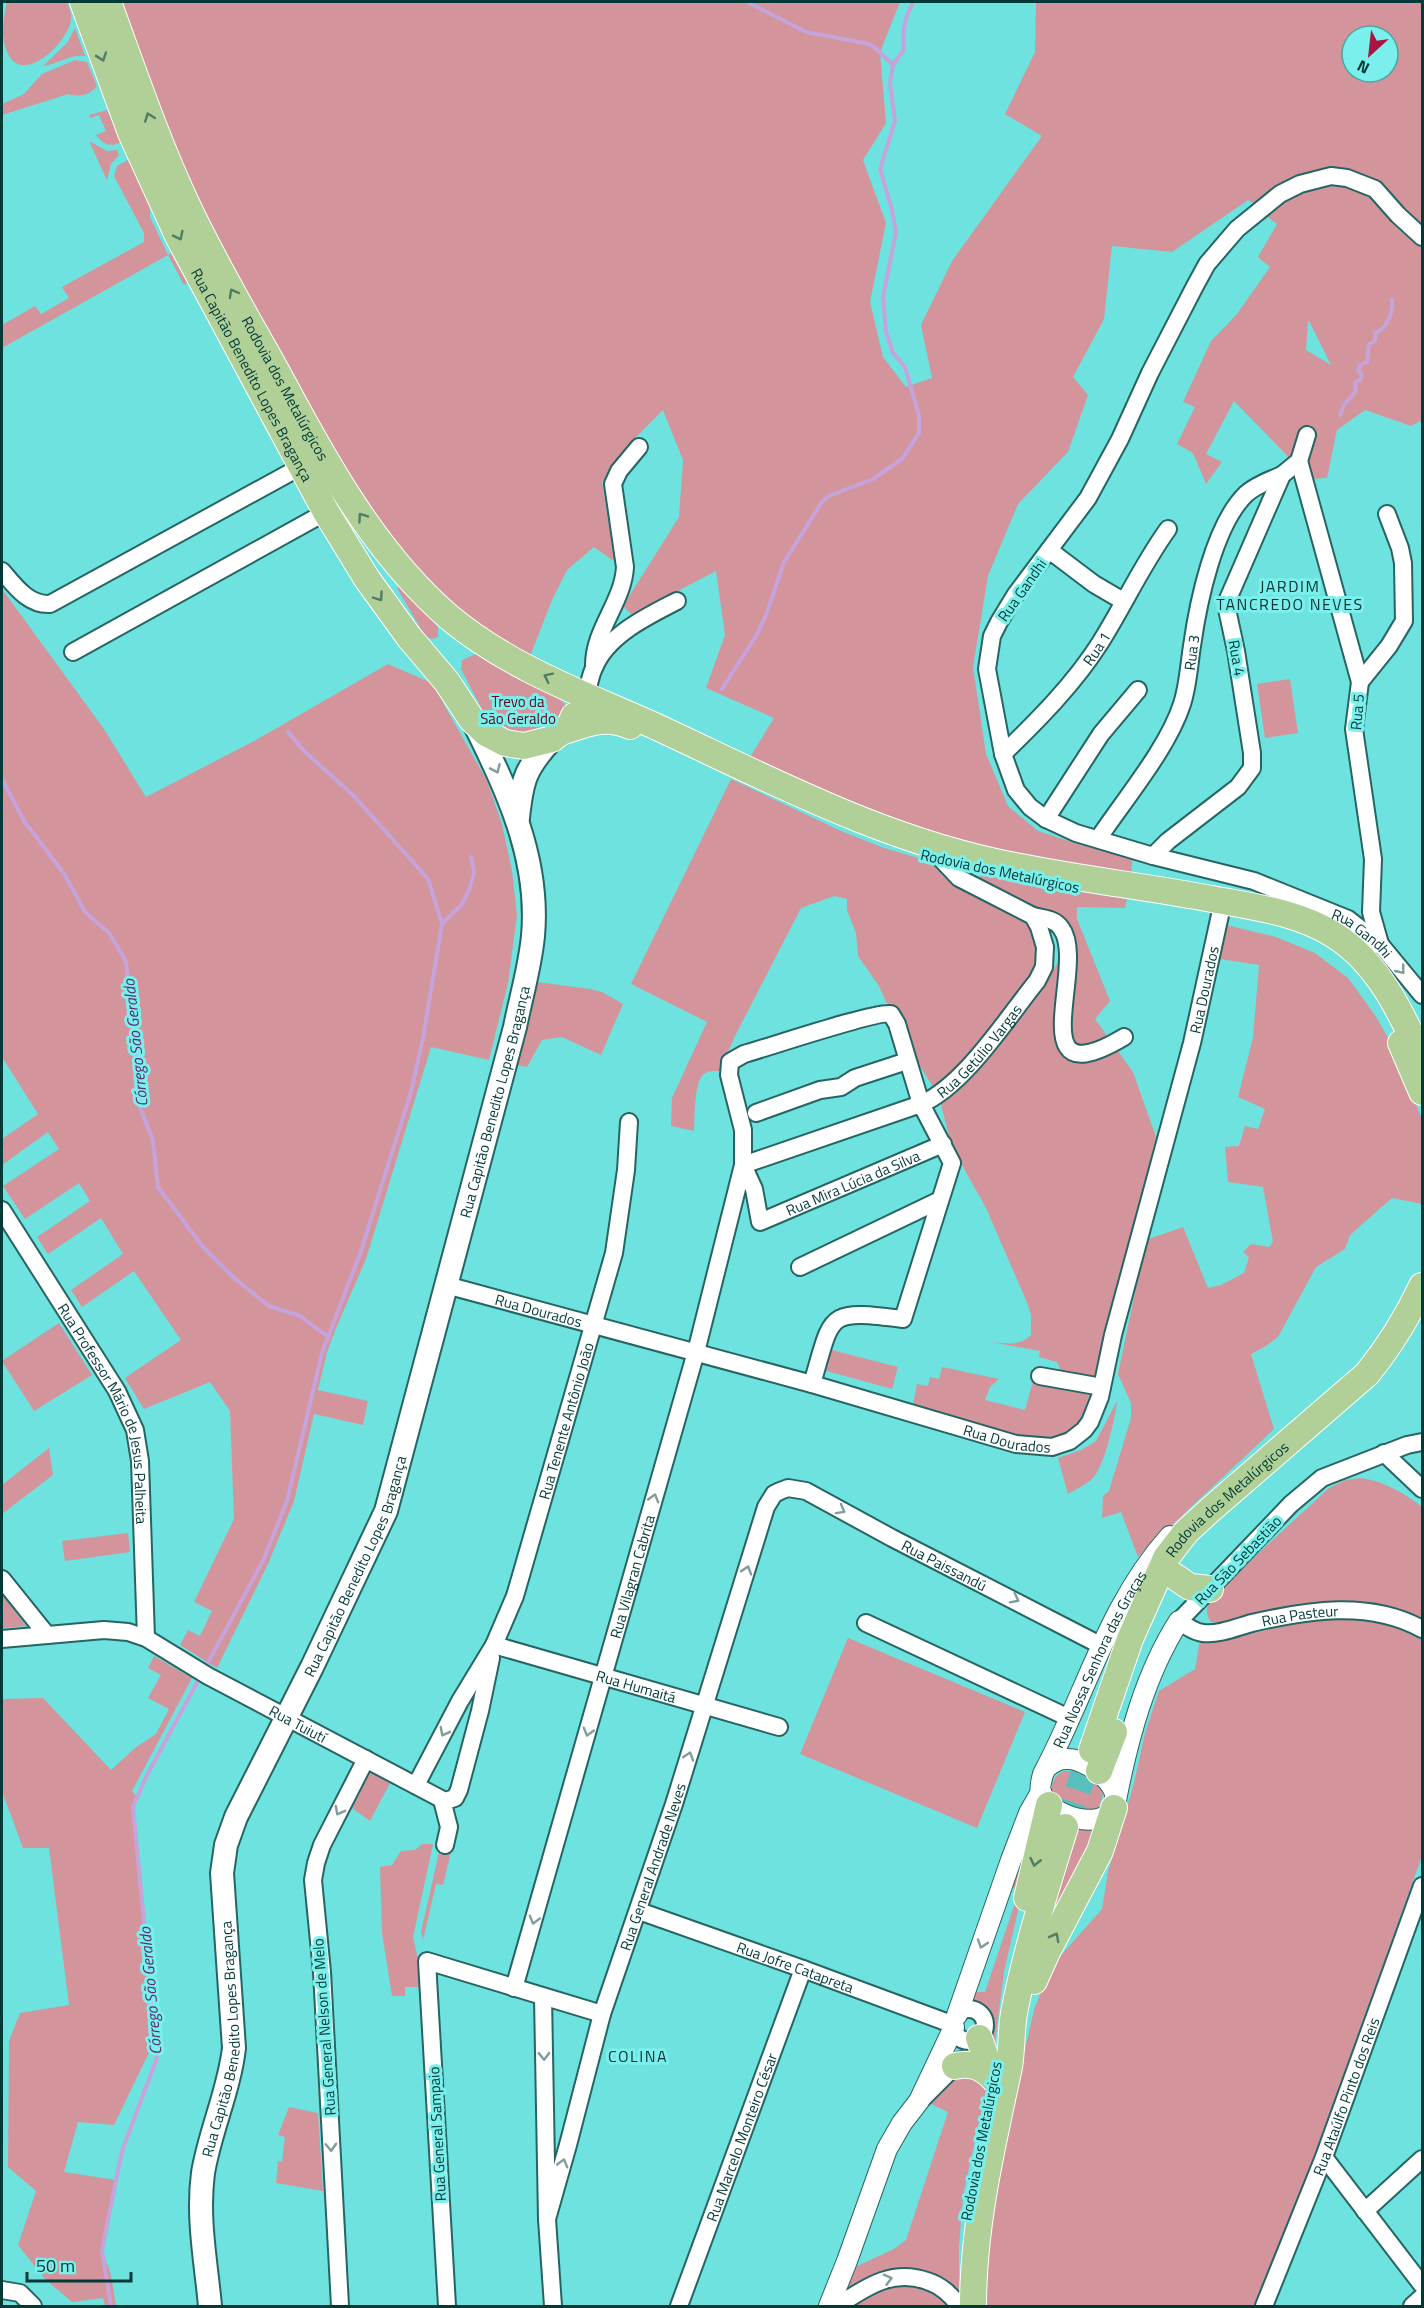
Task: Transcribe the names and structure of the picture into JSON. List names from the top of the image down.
{
  "streets": {
    "main road": ["Rua Capitão Benedito Lopes Bragança", "Rodovia dos Metalúrgicos"],
    "street": [
      "Rua Gandhi",
      "Rua 1",
      "Rua 3",
      "Rua 4",
      "Rua 5",
      "Rua Dourados",
      "Rua Getúlio Vargas",
      "Rua Mira Lúcia da Silva",
      "Rua Professor Mário de Jesus Palheita",
      "Rua Tenente Antônio João",
      "Rua São Sebastião",
      "Rua Paissandú",
      "Rua Vilagran Cabrita",
      "Rua Pasteur",
      "Rua Nossa Senhora das Graças",
      "Rua Humaitá",
      "Rua Tuiutí",
      "Rua General Andrade Neves",
      "Rua Jofre Catapreta",
      "Rua General Nelson de Melo",
      "Rua Ataúlfo Pinto dos Reis",
      "Rua General Sampaio",
      "Rua Marcelo Monteiro César"
    ]
  },
  "crossings": [
    ["Rua Capitão Benedito Lopes Bragança", "Rodovia dos Metalúrgicos"],
    ["Rua Capitão Benedito Lopes Bragança", "Rua Dourados"],
    ["Rua Capitão Benedito Lopes Bragança", "Rua Tuiutí"],
    ["Rodovia dos Metalúrgicos", "Rua Gandhi"],
    ["Rodovia dos Metalúrgicos", "Rua 5"],
    ["Rodovia dos Metalúrgicos", "Rua Dourados"],
    ["Rodovia dos Metalúrgicos", "Rua São Sebastião"],
    ["Rodovia dos Metalúrgicos", "Rua Nossa Senhora das Graças"],
    ["Rua Gandhi", "Rua 1"],
    ["Rua Gandhi", "Rua 3"],
    ["Rua Gandhi", "Rua 4"],
    ["Rua Gandhi", "Rua 5"],
    ["Rua 3", "Rua 4"],
    ["Rua 4", "Rua 5"],
    ["Rua Dourados", "Rua Tenente Antônio João"],
    ["Rua Dourados", "Rua Vilagran Cabrita"],
    ["Rua Getúlio Vargas", "Rua Mira Lúcia da Silva"],
    ["Rua Getúlio Vargas", "Rua Vilagran Cabrita"],
    ["Rua Mira Lúcia da Silva", "Rua Vilagran Cabrita"],
    ["Rua Professor Mário de Jesus Palheita", "Rua Tuiutí"],
    ["Rua Tenente Antônio João", "Rua Humaitá"],
    ["Rua Tenente Antônio João", "Rua Tuiutí"],
    ["Rua São Sebastião", "Rua Pasteur"],
    ["Rua São Sebastião", "Rua Nossa Senhora das Graças"],
    ["Rua Paissandú", "Rua Nossa Senhora das Graças"],
    ["Rua Paissandú", "Rua General Andrade Neves"],
    ["Rua Vilagran Cabrita", "Rua Humaitá"],
    ["Rua Vilagran Cabrita", "Rua General Sampaio"],
    ["Rua Humaitá", "Rua General Andrade Neves"],
    ["Rua Tuiutí", "Rua General Nelson de Melo"],
    ["Rua General Andrade Neves", "Rua Jofre Catapreta"],
    ["Rua Jofre Catapreta", "Rua Marcelo Monteiro César"]
  ],
  "one_way": ["Rua General Nelson de Melo"],
  "districts": ["JARDIM TANCREDO NEVES", "COLINA"],
  "water": ["Córrego São Geraldo"],
  "parks": ["Trevo da São Geraldo"],
  "scale_bar": "50 m",
  "north": "bottom left"
}
